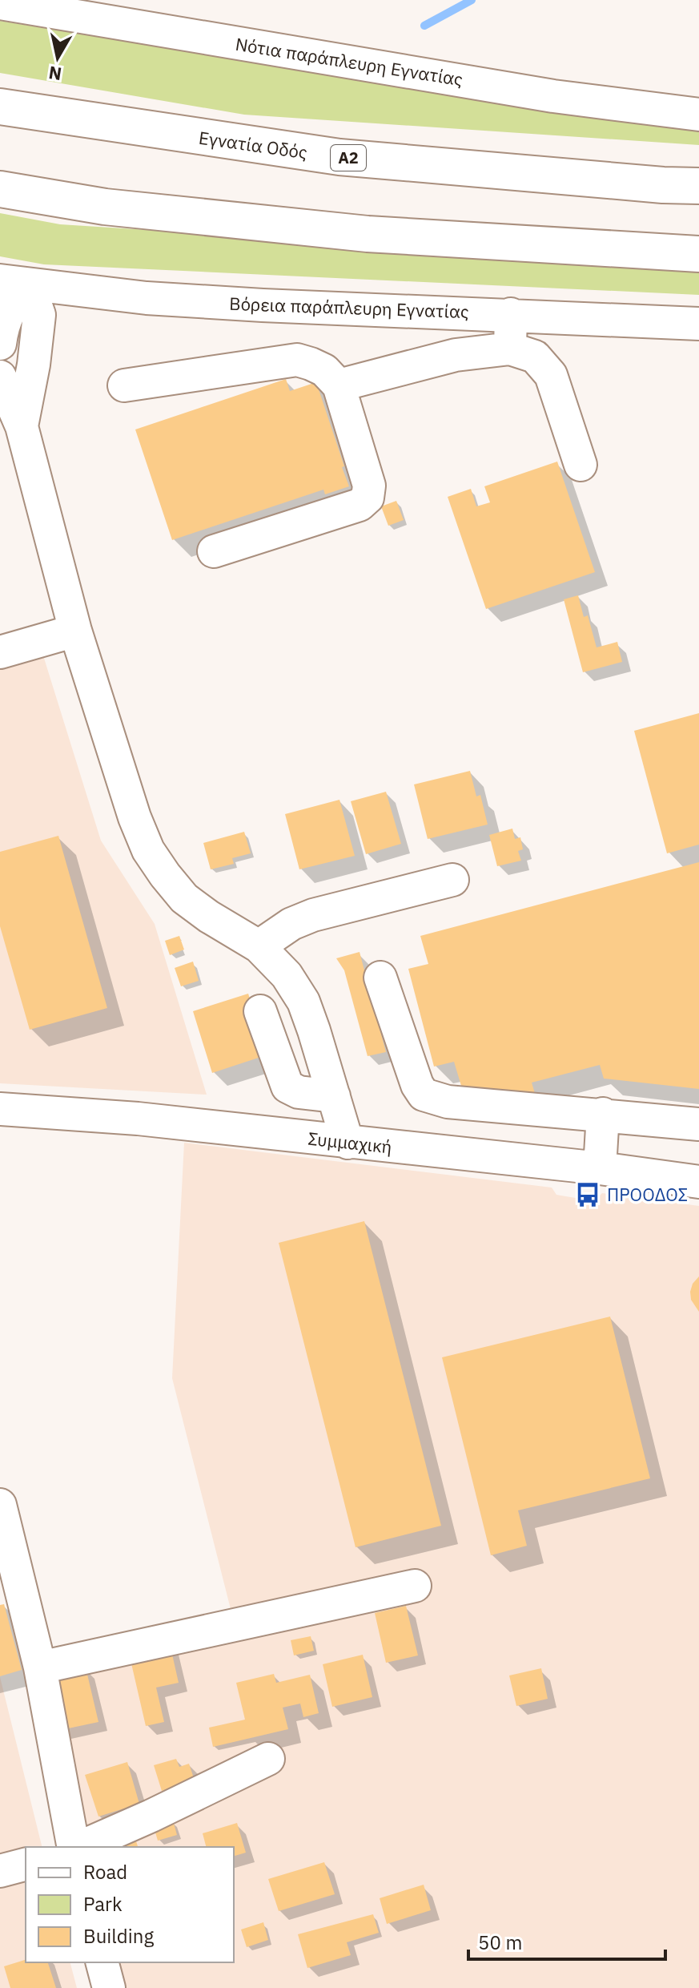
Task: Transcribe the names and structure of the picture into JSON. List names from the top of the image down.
{
  "streets": {
    "highway": ["Εγνατία Οδός", "Α2"],
    "street": ["Νότια παράπλευρη Εγνατίας", "Βόρεια παράπλευρη Εγνατίας", "Συμμαχική"]
  },
  "places": {
    "bus stop": ["ΠΡΟΟΔΟΣ"]
  },
  "legend": ["Road", "Park", "Building"],
  "scale_bar": "50 m",
  "north": "bottom"
}
